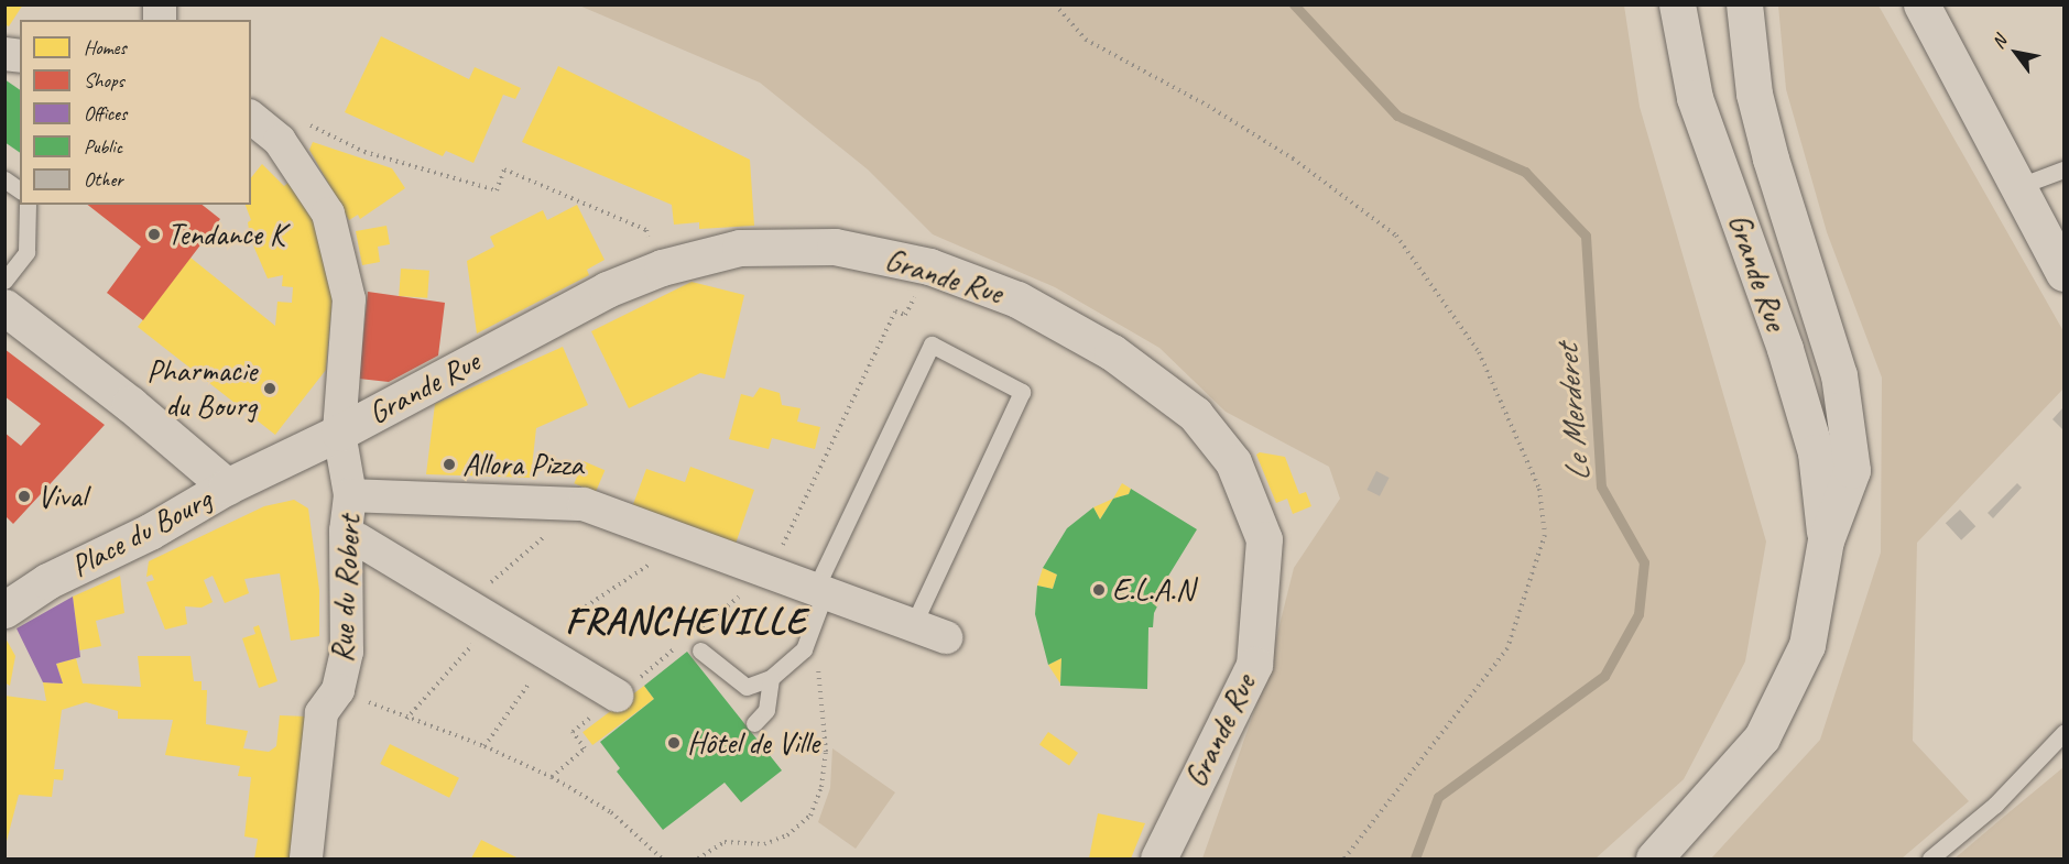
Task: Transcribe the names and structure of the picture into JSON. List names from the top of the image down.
{
  "streets": {
    "street": ["Grande Rue", "Place du Bourg", "Rue du Robert"]
  },
  "crossings": [
    ["Grande Rue", "Place du Bourg"],
    ["Grande Rue", "Rue du Robert"]
  ],
  "districts": ["FRANCHEVILLE"],
  "water": ["Le Merderet"],
  "places": [
    "Tendance K",
    "Pharmacie du Bourg",
    "Allora Pizza",
    "Vival",
    "E.L.A.N",
    "Hôtel de Ville"
  ],
  "legend": [
    "Homes",
    "Shops",
    "Offices",
    "Public",
    "Other"
  ],
  "north": "top left"
}
